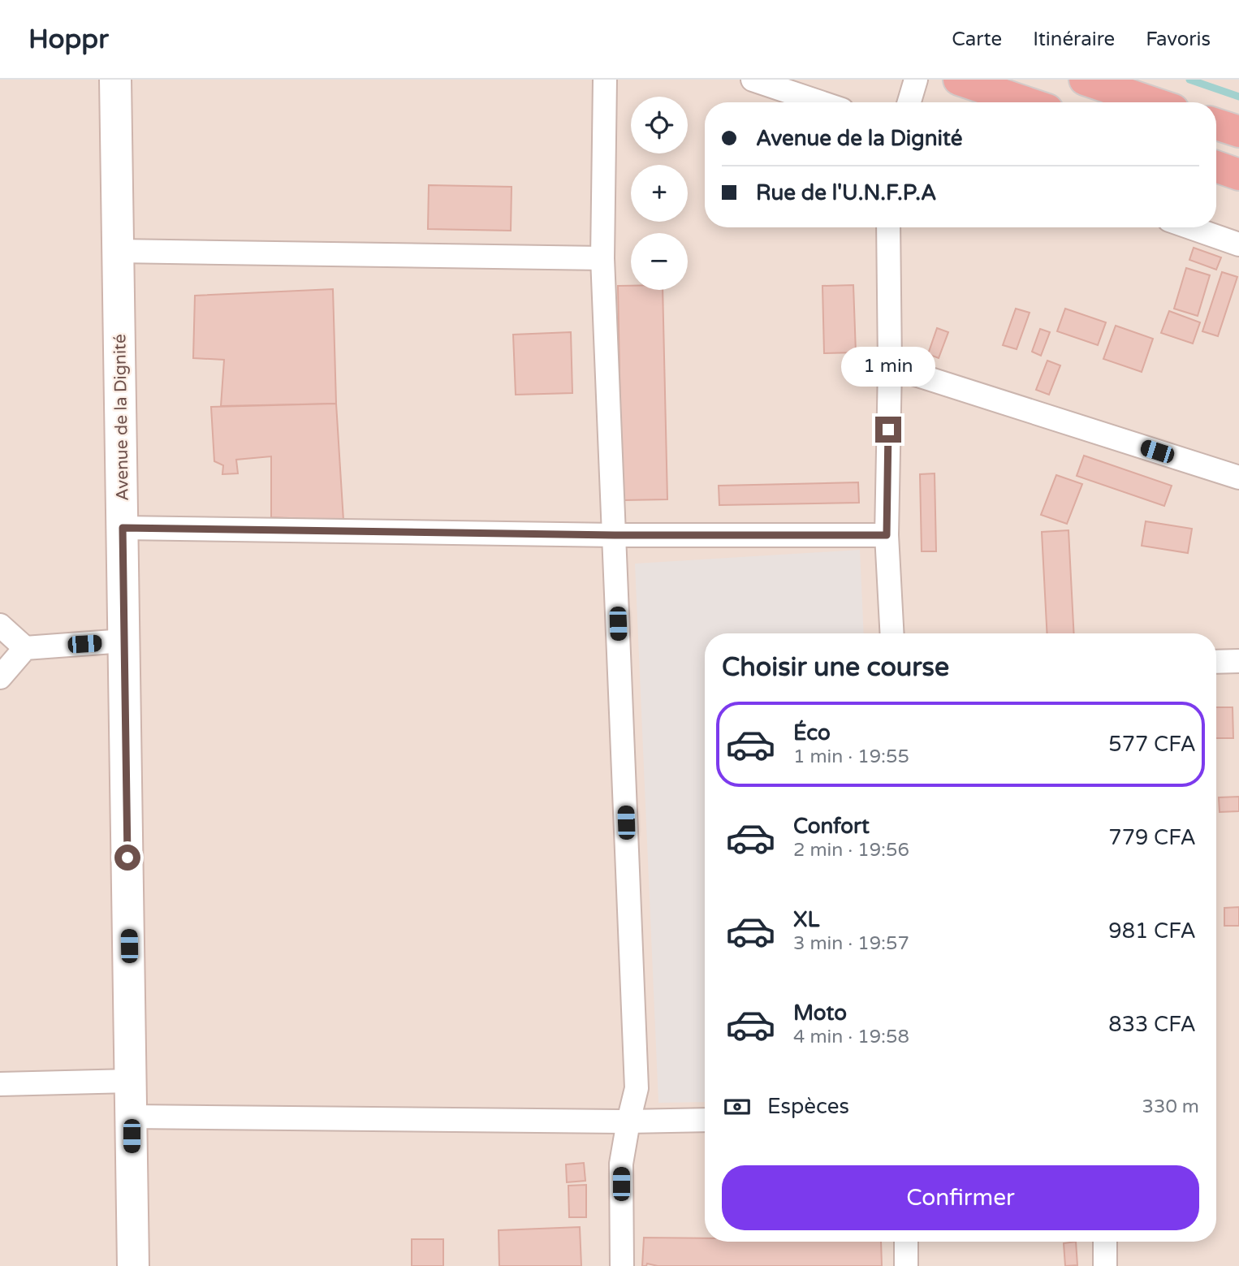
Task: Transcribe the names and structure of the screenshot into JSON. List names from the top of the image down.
{
  "streets": {
    "street": ["Avenue de la Dignité"]
  },
  "page": {
    "header": "Hoppr",
    "nav": ["Carte", "Itinéraire", "Favoris"],
    "map_buttons": ["+", "−"],
    "banner": ["Avenue de la Dignité", "Rue de l'U.N.F.P.A"],
    "bubble": "1 min",
    "heading": "Choisir une course",
    "list": [
      {
        "name": "Éco",
        "note": "1 min · 19:55",
        "value": "577 CFA"
      },
      {
        "name": "Confort",
        "note": "2 min · 19:56",
        "value": "779 CFA"
      },
      {
        "name": "XL",
        "note": "3 min · 19:57",
        "value": "981 CFA"
      },
      {
        "name": "Moto",
        "note": "4 min · 19:58",
        "value": "833 CFA"
      }
    ],
    "pay": ["Espèces", "330 m"],
    "buttons": "Confirmer"
  }
}
